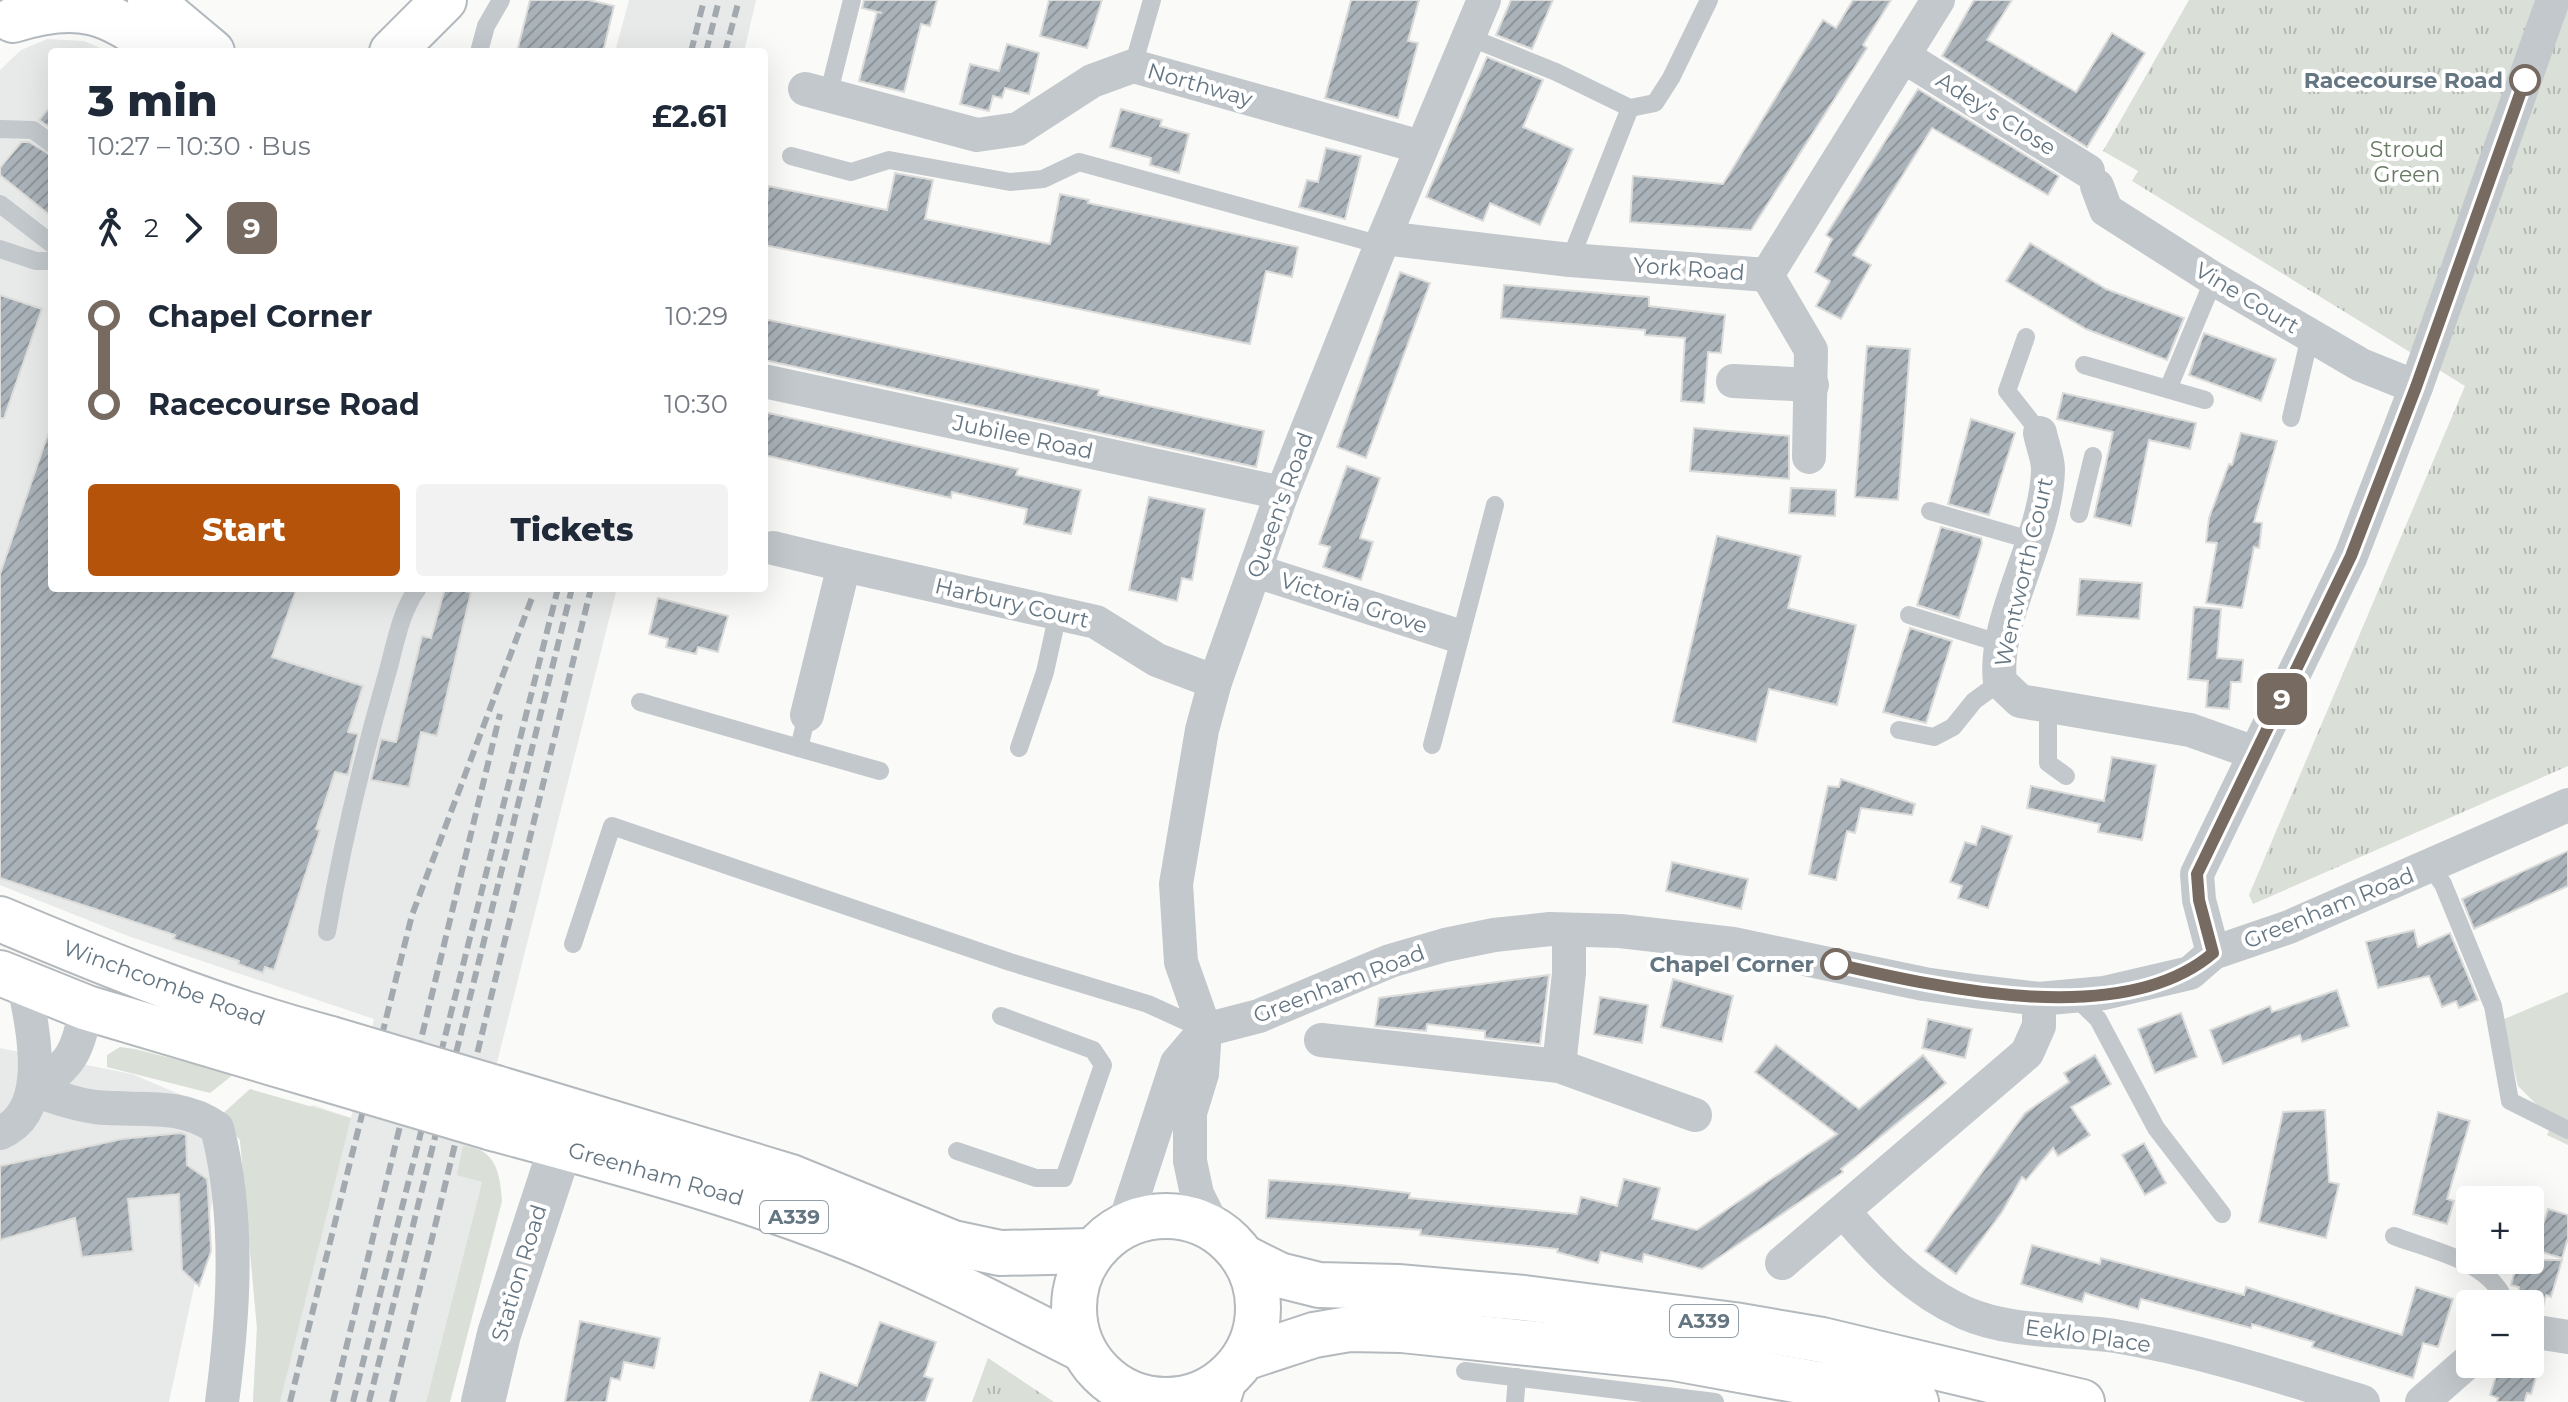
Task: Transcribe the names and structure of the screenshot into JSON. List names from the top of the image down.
{
  "streets": {
    "main road": ["Greenham Road", "Winchcombe Road", "A339"],
    "street": [
      "Northway",
      "Adey's Close",
      "York Road",
      "Vine Court",
      "Jubilee Road",
      "Queen's Road",
      "Wentworth Court",
      "Harbury Court",
      "Victoria Grove",
      "Station Road",
      "Eeklo Place"
    ]
  },
  "crossings": [
    ["Northway", "Queen's Road"],
    ["Adey's Close", "York Road"],
    ["Adey's Close", "Vine Court"],
    ["York Road", "Queen's Road"],
    ["Jubilee Road", "Queen's Road"],
    ["Queen's Road", "Harbury Court"],
    ["Queen's Road", "Victoria Grove"],
    ["Queen's Road", "Greenham Road"],
    ["Greenham Road", "A339"],
    ["Greenham Road", "Station Road"],
    ["Winchcombe Road", "A339"]
  ],
  "parks": ["Stroud Green"],
  "places": ["Racecourse Road", "Chapel Corner"],
  "lines": ["bus line 9"],
  "page": {
    "on_map": "9",
    "heading": ["3 min", "10:27 – 10:30 · Bus", "£2.61"],
    "legs": ["2", "9"],
    "list": [
      {
        "name": "Chapel Corner",
        "value": "10:29"
      },
      {
        "name": "Racecourse Road",
        "value": "10:30"
      }
    ],
    "buttons": ["Start", "Tickets"],
    "map_buttons": ["+", "−"]
  }
}
